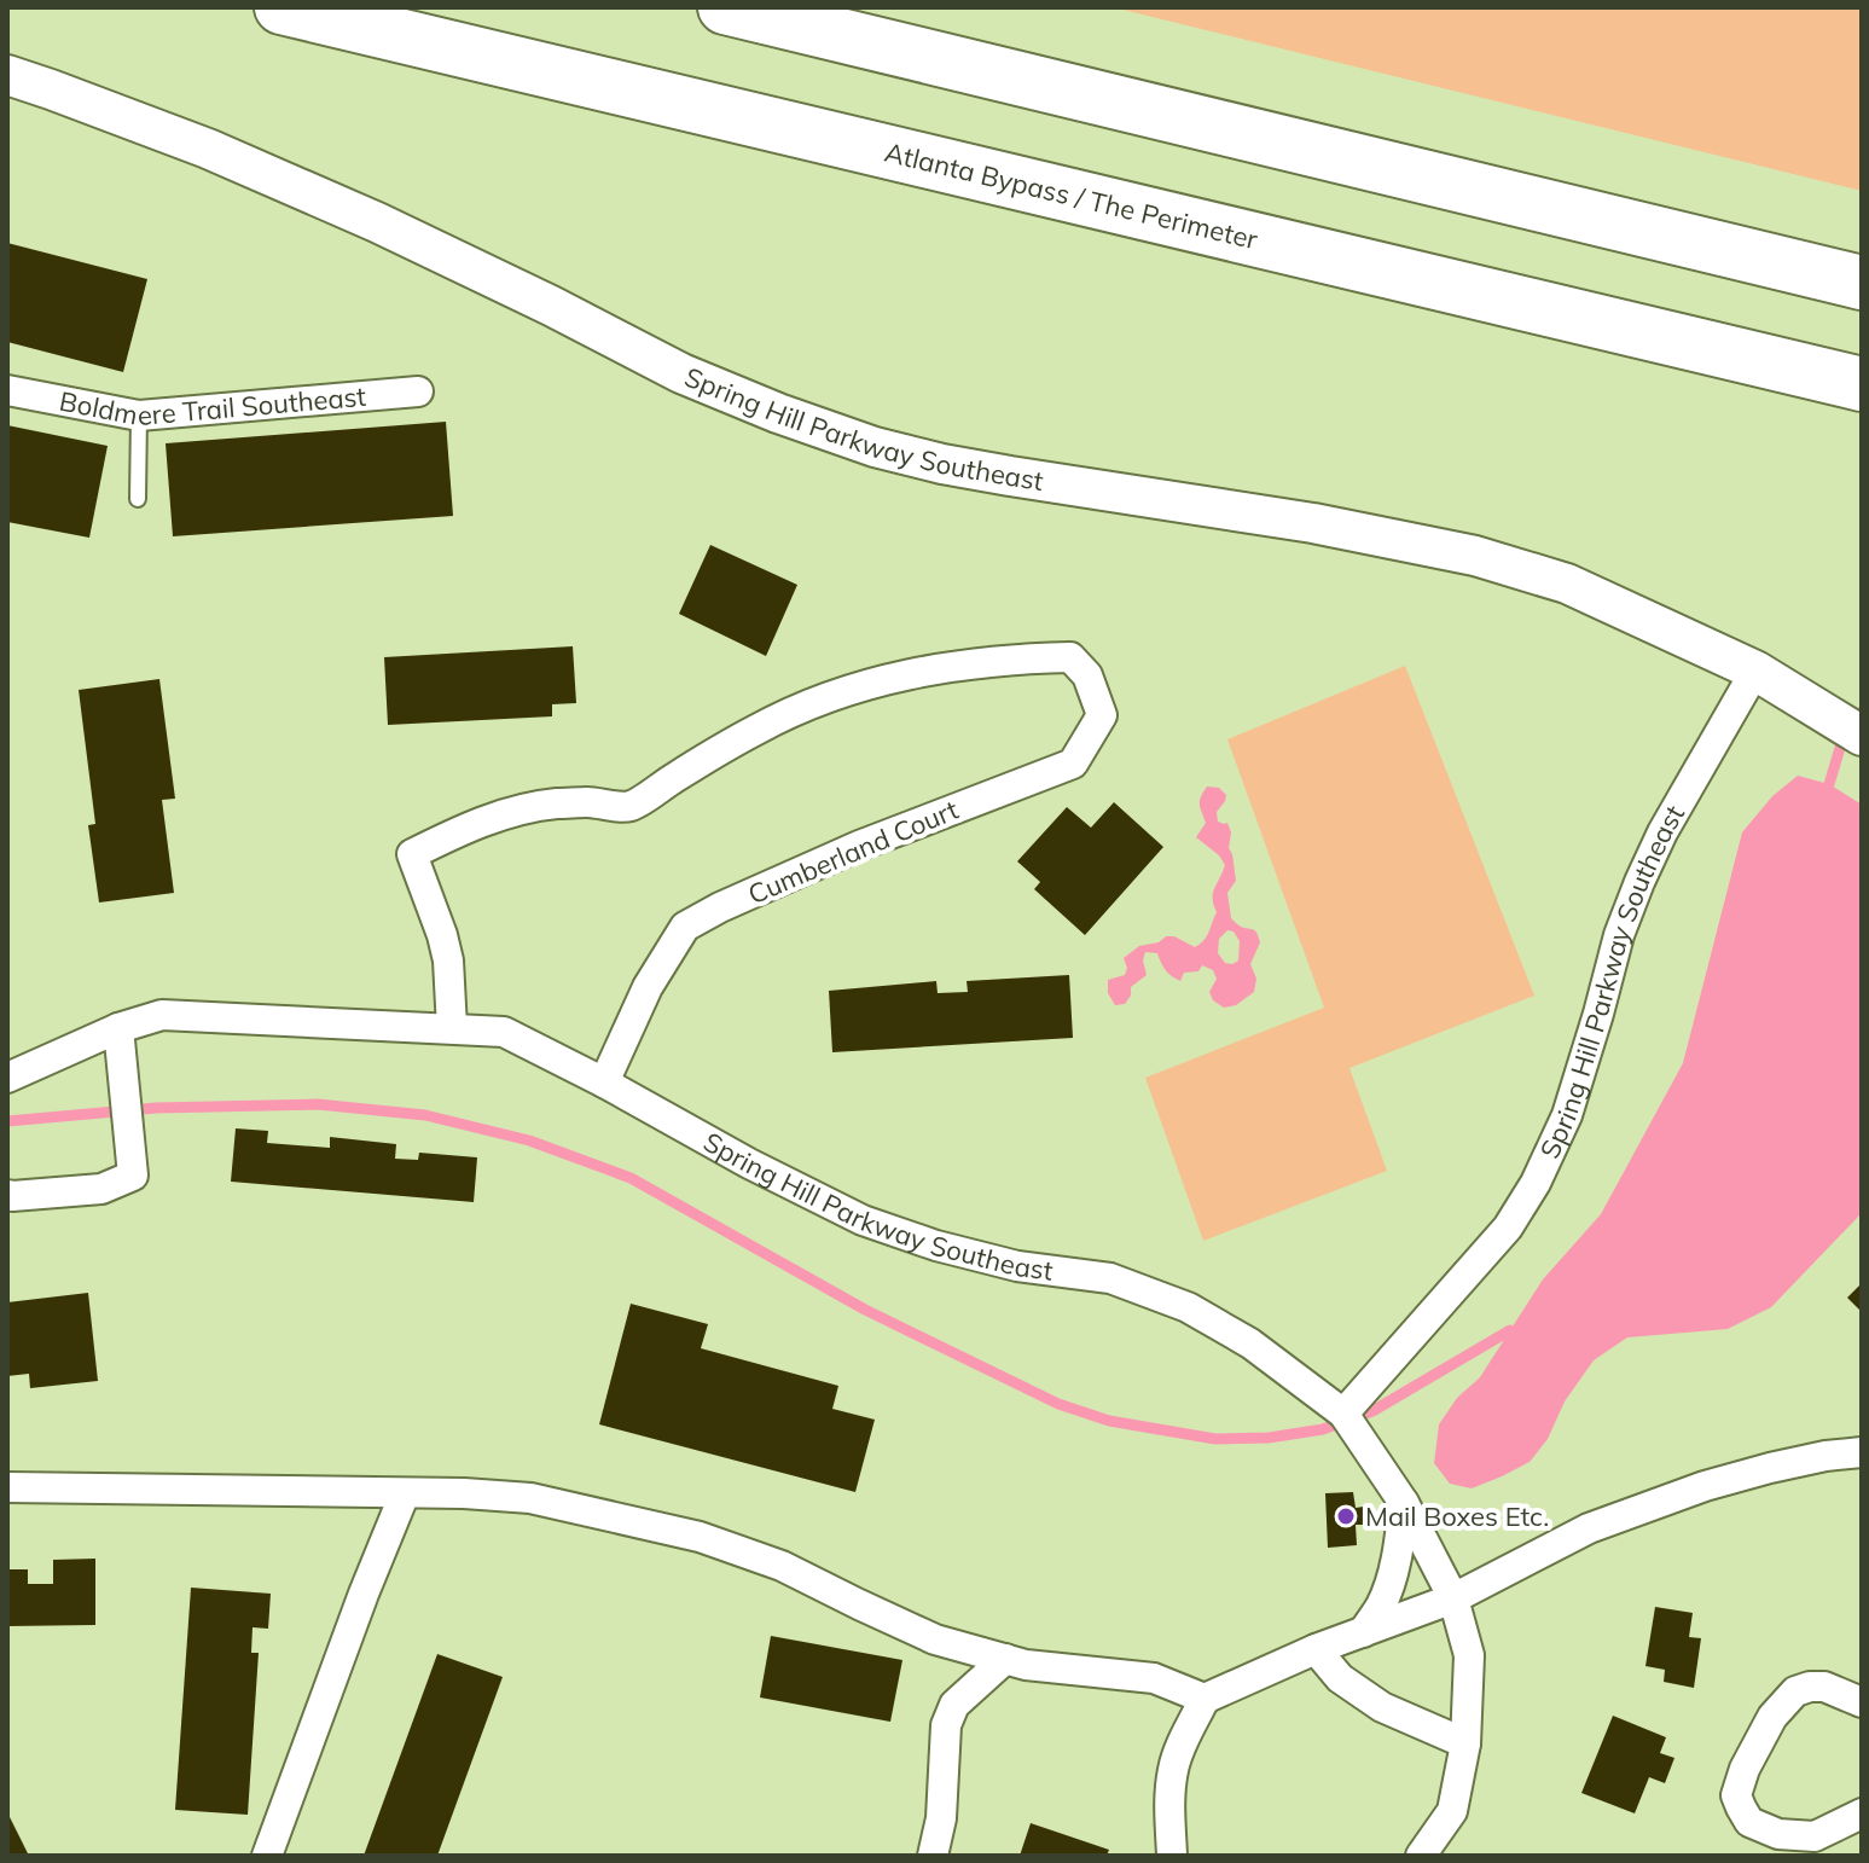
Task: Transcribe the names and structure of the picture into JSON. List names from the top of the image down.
{
  "streets": {
    "highway": ["Atlanta Bypass / The Perimeter"],
    "street": ["Boldmere Trail Southeast", "Spring Hill Parkway Southeast", "Cumberland Court"]
  },
  "crossings": [
    ["Spring Hill Parkway Southeast", "Cumberland Court"]
  ],
  "places": ["Mail Boxes Etc."]
}
